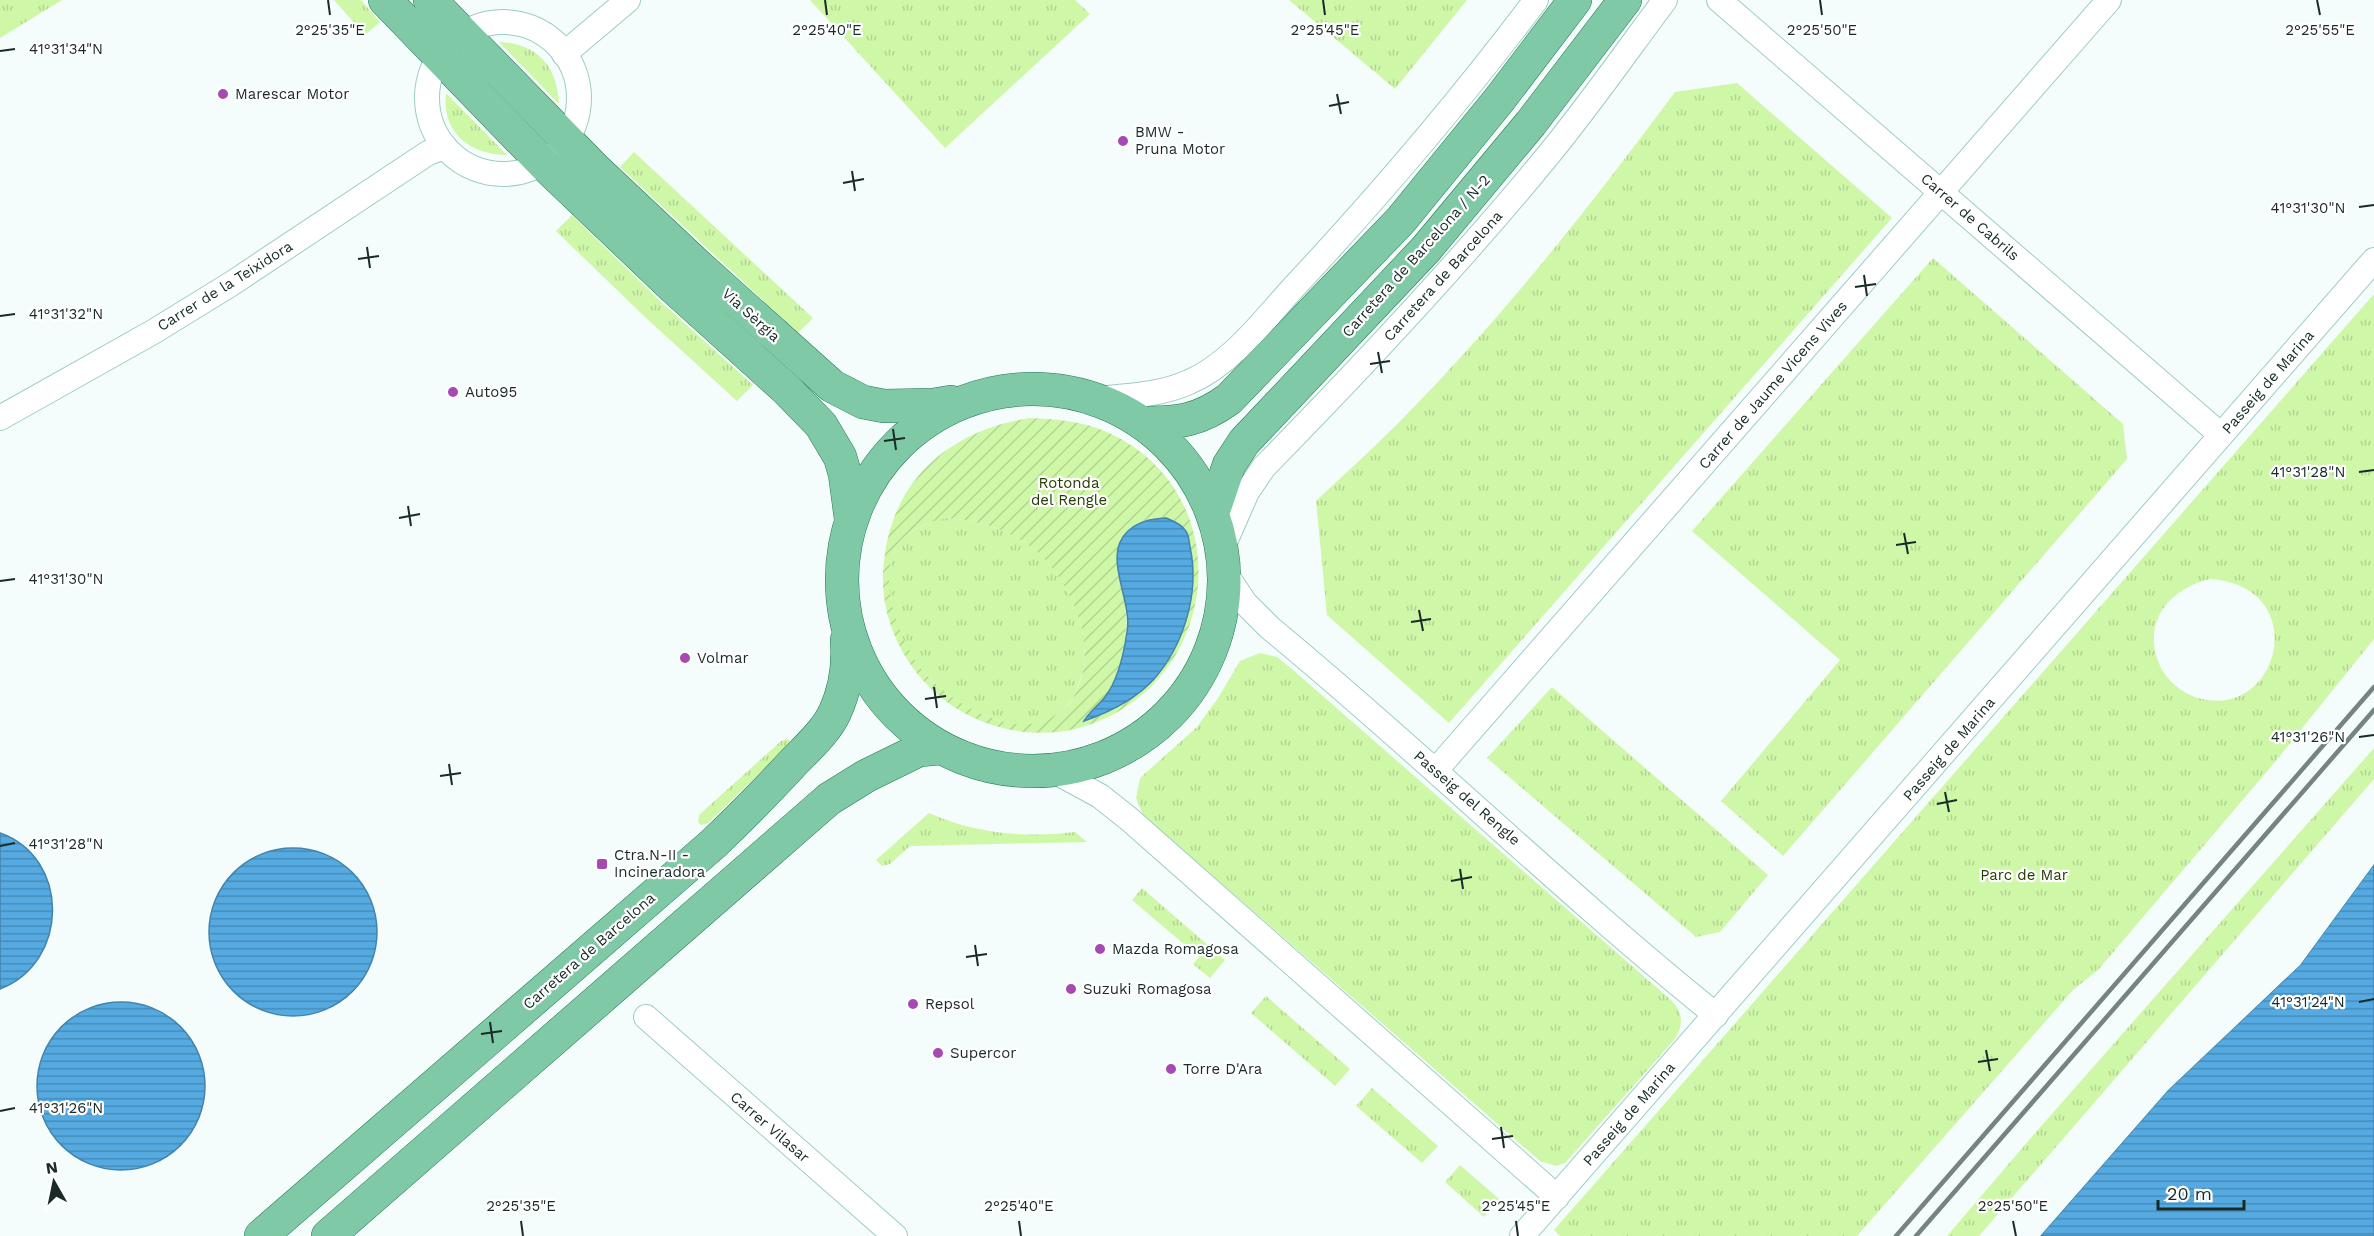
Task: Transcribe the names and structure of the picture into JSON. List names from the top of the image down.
{
  "streets": {
    "main road": ["Carretera de Barcelona / N-2", "Carretera de Barcelona", "Via Sèrgia"],
    "street": [
      "Carrer de Cabrils",
      "Carrer de la Teixidora",
      "Passeig de Marina",
      "Carrer de Jaume Vicens Vives",
      "Passeig del Rengle",
      "Carrer Vilasar"
    ]
  },
  "crossings": [
    ["Carrer de Cabrils", "Passeig de Marina"],
    ["Carrer de Cabrils", "Carrer de Jaume Vicens Vives"],
    ["Carretera de Barcelona", "Passeig del Rengle"],
    ["Passeig de Marina", "Passeig del Rengle"],
    ["Carrer de Jaume Vicens Vives", "Passeig del Rengle"]
  ],
  "parks": ["Rotonda del Rengle", "Parc de Mar"],
  "places": {
    "other": [
      "Marescar Motor",
      "BMW - Pruna Motor",
      "Auto95",
      "Volmar",
      "Mazda Romagosa",
      "Suzuki Romagosa",
      "Repsol",
      "Supercor",
      "Torre D'Ara"
    ],
    "transit": ["Ctra.N-II - Incineradora"]
  },
  "scale_bar": "20 m",
  "north": "top",
  "coordinates": [
    "2°25'35\"E",
    "2°25'40\"E",
    "2°25'45\"E",
    "2°25'50\"E",
    "2°25'55\"E",
    "41°31'34\"N",
    "41°31'30\"N",
    "41°31'32\"N",
    "41°31'28\"N",
    "41°31'26\"N",
    "41°31'24\"N"
  ]
}
